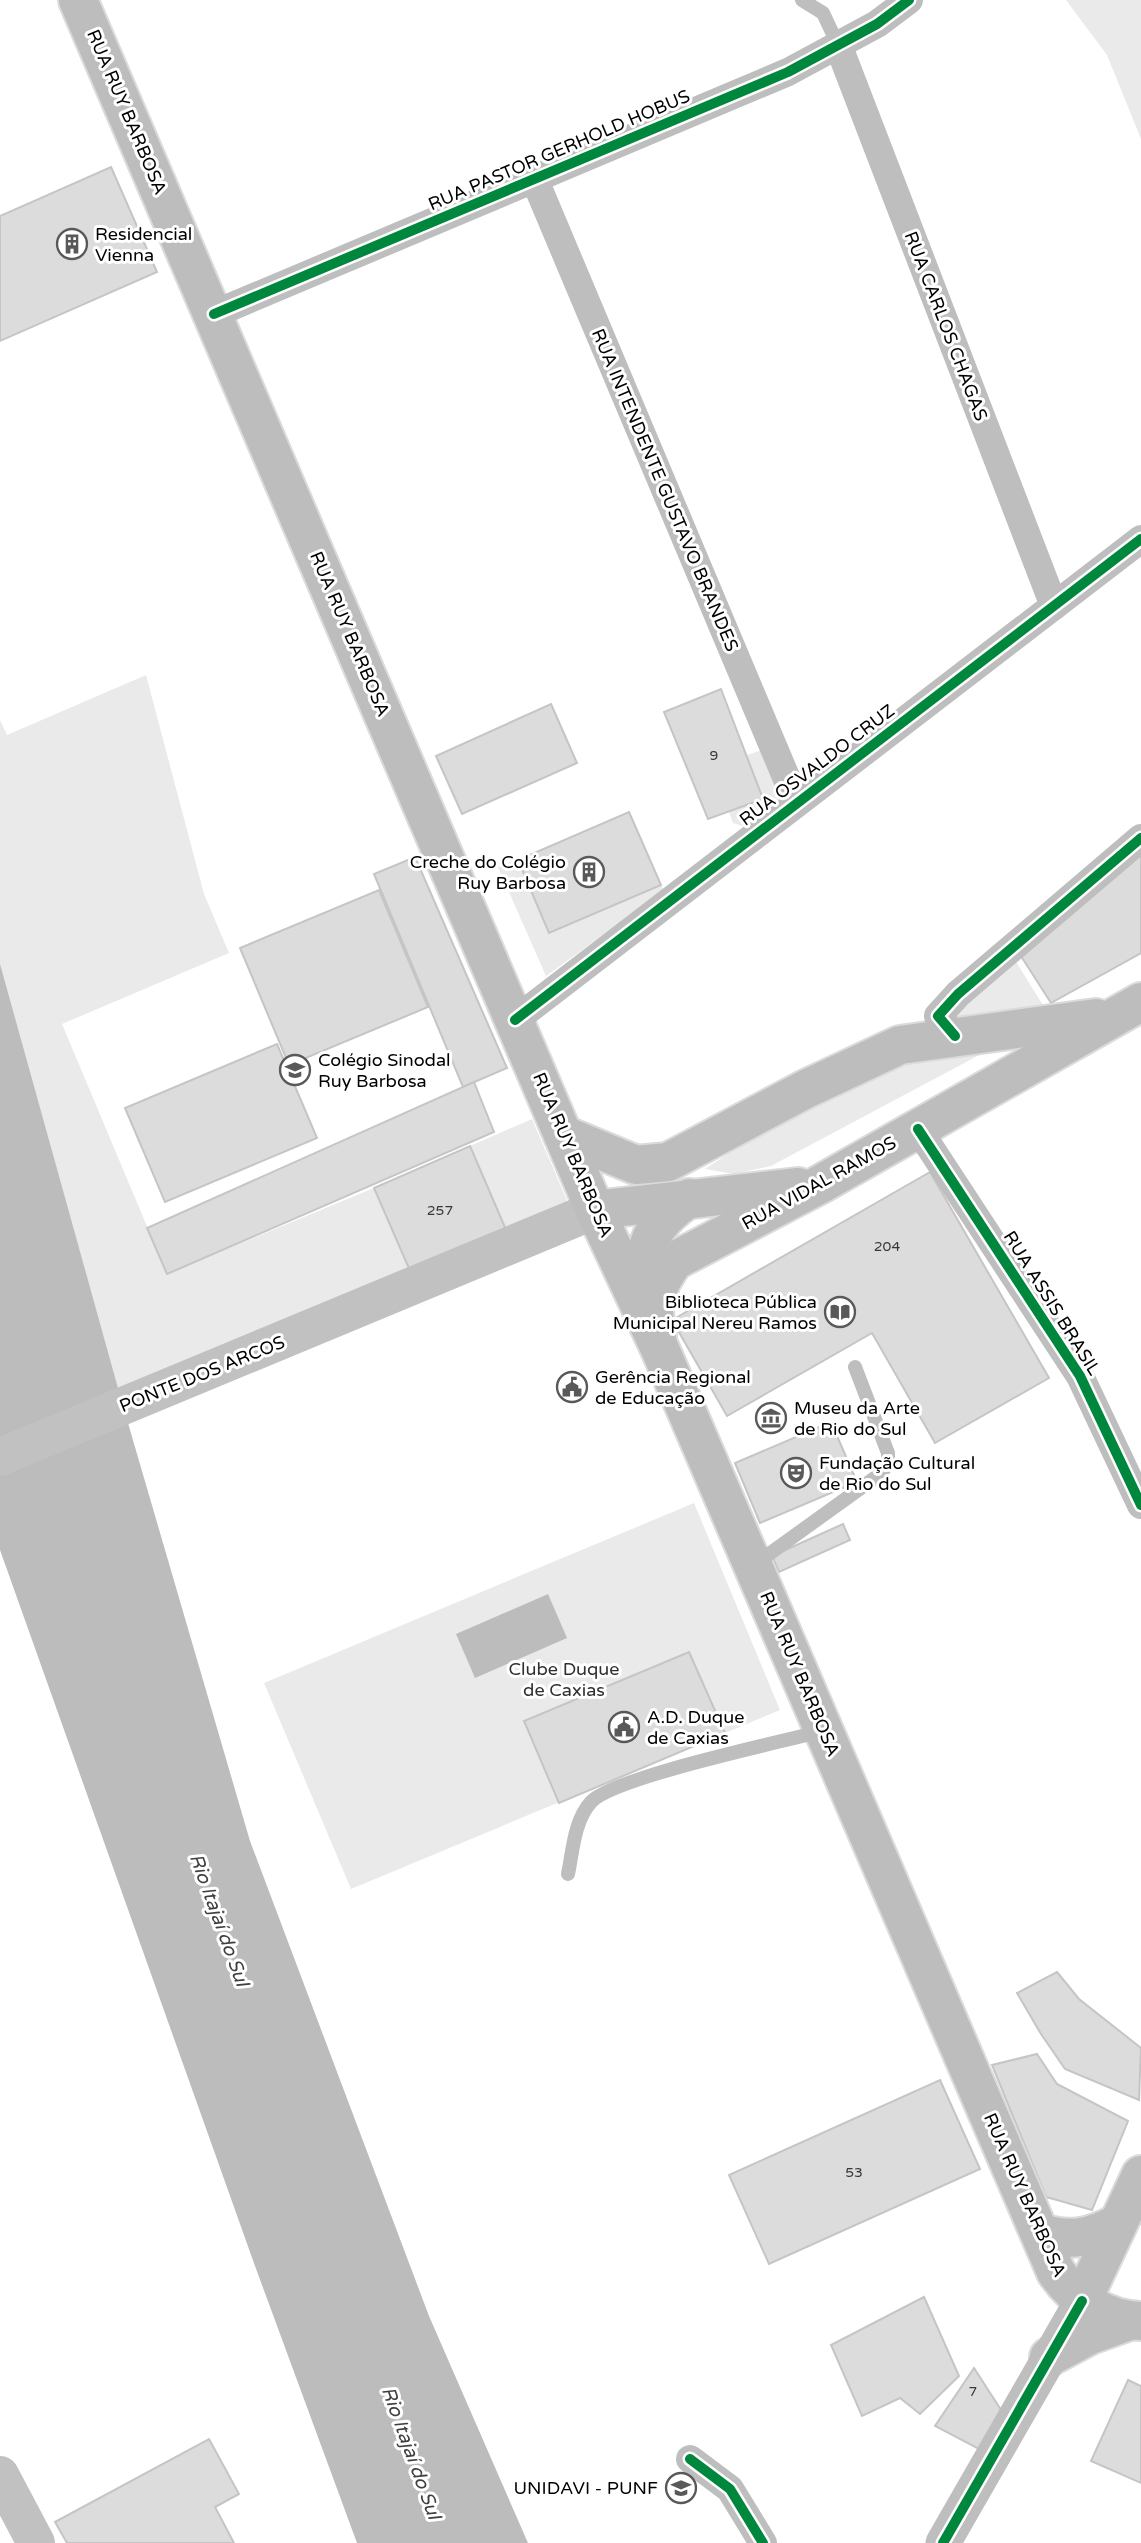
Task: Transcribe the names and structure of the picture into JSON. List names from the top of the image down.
{
  "streets": {
    "main road": ["RUA RUY BARBOSA", "RUA VIDAL RAMOS", "PONTE DOS ARCOS"],
    "street": [
      "RUA PASTOR GERHOLD HOBUS",
      "RUA CARLOS CHAGAS",
      "RUA INTENDENTE GUSTAVO BRANDES",
      "RUA OSVALDO CRUZ",
      "RUA ASSIS BRASIL"
    ]
  },
  "crossings": [
    ["RUA RUY BARBOSA", "RUA PASTOR GERHOLD HOBUS"],
    ["RUA RUY BARBOSA", "RUA OSVALDO CRUZ"],
    ["RUA RUY BARBOSA", "RUA VIDAL RAMOS"],
    ["RUA RUY BARBOSA", "PONTE DOS ARCOS"],
    ["RUA PASTOR GERHOLD HOBUS", "RUA CARLOS CHAGAS"],
    ["RUA PASTOR GERHOLD HOBUS", "RUA INTENDENTE GUSTAVO BRANDES"],
    ["RUA CARLOS CHAGAS", "RUA OSVALDO CRUZ"],
    ["RUA INTENDENTE GUSTAVO BRANDES", "RUA OSVALDO CRUZ"],
    ["RUA VIDAL RAMOS", "RUA ASSIS BRASIL"]
  ],
  "water": ["Rio Itajaí do Sul"],
  "parks": ["Clube Duque de Caxias"],
  "places": {
    "building": ["Residencial Vienna", "Creche do Colégio Ruy Barbosa"],
    "school or university": ["Colégio Sinodal Ruy Barbosa", "UNIDAVI - PUNF"],
    "library": ["Biblioteca Pública Municipal Nereu Ramos"],
    "public building": ["Gerência Regional de Educação", "A.D. Duque de Caxias"],
    "museum": ["Museu da Arte de Rio do Sul"],
    "theatre": ["Fundação Cultural de Rio do Sul"]
  },
  "house_numbers": [
    "9",
    "257",
    "204",
    "53",
    "7"
  ]
}
